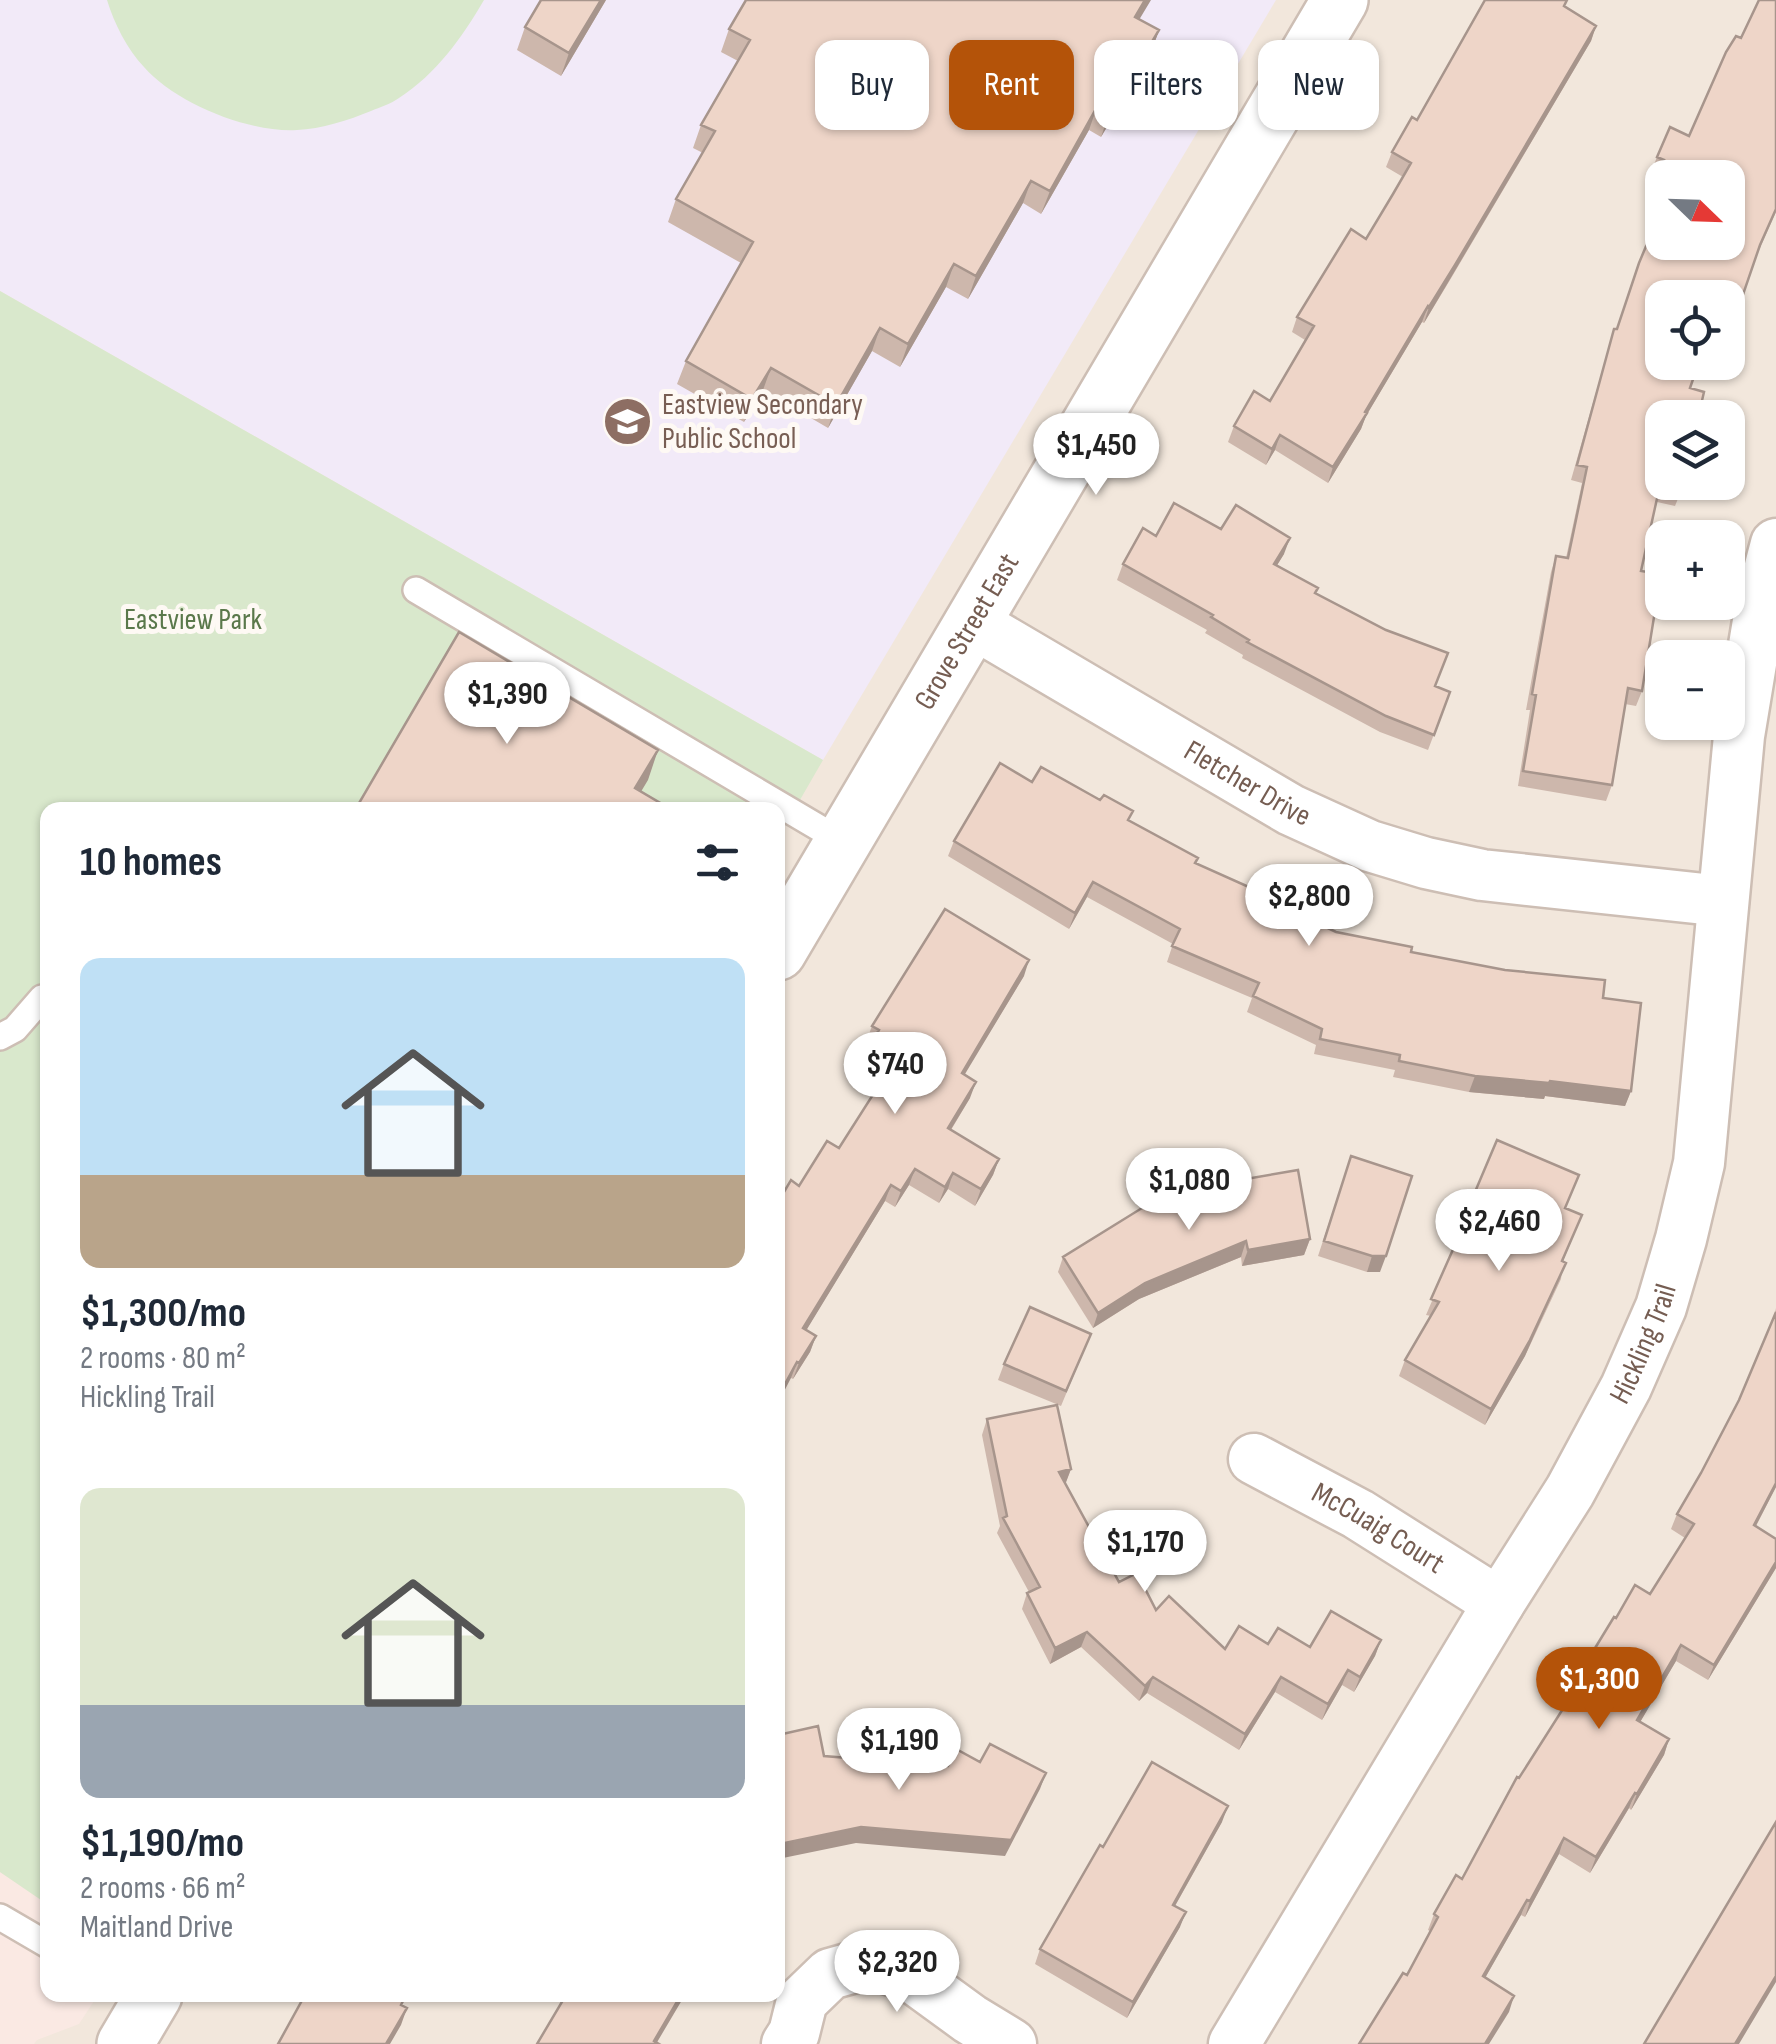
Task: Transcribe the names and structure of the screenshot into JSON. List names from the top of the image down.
{
  "streets": {
    "street": [
      "Grove Street East",
      "Fletcher Drive",
      "Hickling Trail",
      "McCuaig Court"
    ]
  },
  "crossings": [
    ["Grove Street East", "Fletcher Drive"],
    ["Fletcher Drive", "Hickling Trail"],
    ["Hickling Trail", "McCuaig Court"]
  ],
  "parks": ["Eastview Park"],
  "places": {
    "school or university": ["Eastview Secondary Public School"]
  },
  "north": "bottom right",
  "page": {
    "chip": [
      "Buy",
      "Rent",
      "Filters",
      "New"
    ],
    "map_buttons": ["+", "−"],
    "price": [
      "$1,450",
      "$1,390",
      "$2,800",
      "$740",
      "$1,080",
      "$2,460",
      "$1,170",
      "$1,300",
      "$1,190",
      "$2,320"
    ],
    "heading": "10 homes",
    "list": [
      {
        "name": "$1,300/mo",
        "note": "2 rooms · 80 m² · Hickling Trail"
      },
      {
        "name": "$1,190/mo",
        "note": "2 rooms · 66 m² · Maitland Drive"
      }
    ]
  }
}
